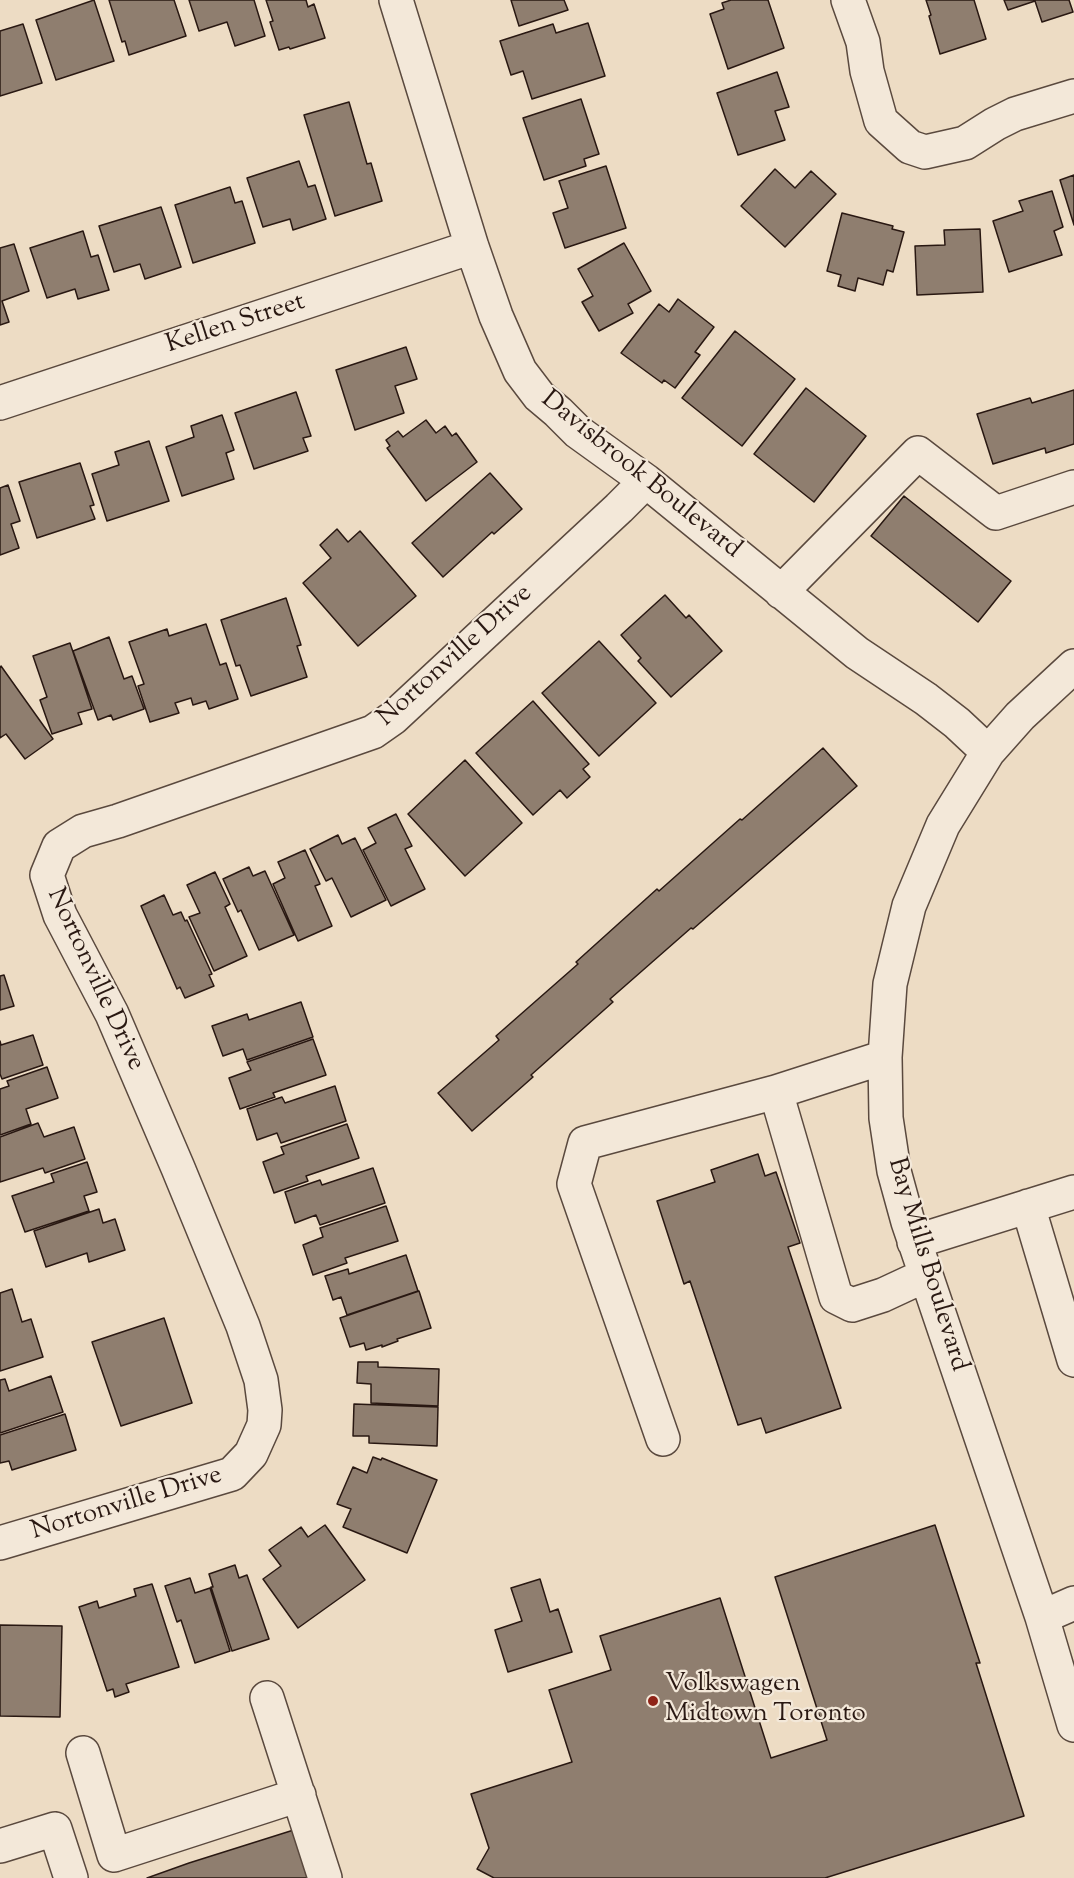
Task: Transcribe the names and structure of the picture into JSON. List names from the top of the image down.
{
  "streets": {
    "street": [
      "Kellen Street",
      "Davisbrook Boulevard",
      "Nortonville Drive",
      "Bay Mills Boulevard"
    ]
  },
  "crossings": [
    ["Kellen Street", "Davisbrook Boulevard"],
    ["Davisbrook Boulevard", "Nortonville Drive"],
    ["Davisbrook Boulevard", "Bay Mills Boulevard"]
  ],
  "places": ["Volkswagen Midtown Toronto"]
}
